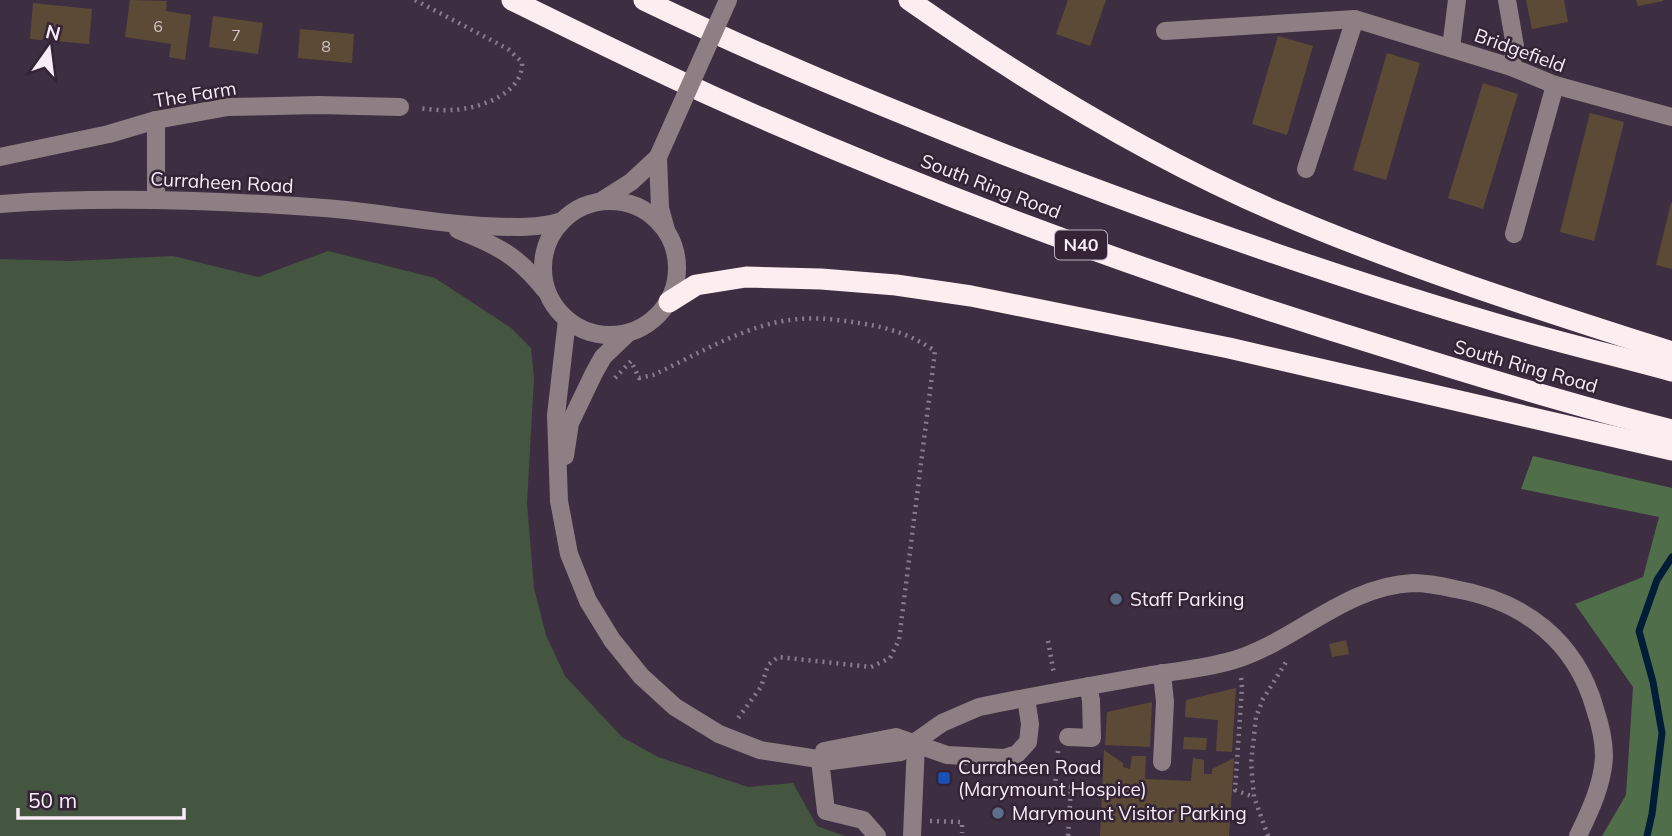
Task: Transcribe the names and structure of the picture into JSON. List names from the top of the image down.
{
  "streets": {
    "highway": ["South Ring Road", "N40"],
    "street": ["Bridgefield", "The Farm", "Curraheen Road"]
  },
  "places": {
    "other": ["Staff Parking", "Marymount Visitor Parking"],
    "transit": ["Curraheen Road (Marymount Hospice)"]
  },
  "house_numbers": ["6", "7", "8"],
  "scale_bar": "50 m",
  "north": "top"
}
